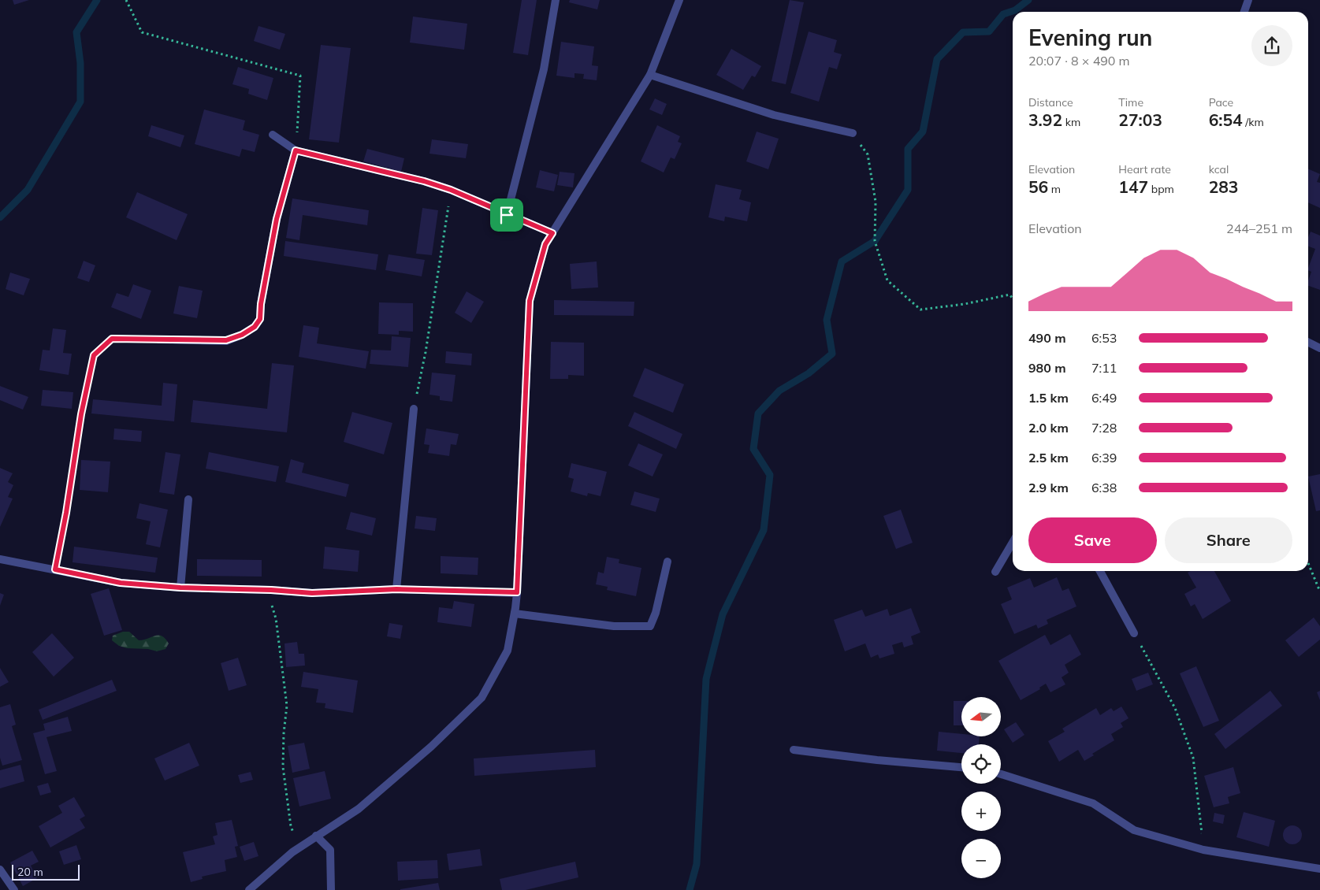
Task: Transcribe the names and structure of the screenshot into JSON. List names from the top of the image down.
{
  "scale_bar": "20 m",
  "north": "left",
  "page": {
    "heading": ["Evening run", "20:07 · 8 × 490 m"],
    "stats": [
      ["Distance", "3.92 km"],
      ["Time", "27:03"],
      ["Pace", "6:54 /km"],
      ["Elevation", "56 m"],
      ["Heart rate", "147 bpm"],
      ["kcal", "283"]
    ],
    "chart": ["Elevation", "244–251 m"],
    "list": [
      {
        "name": "490 m",
        "note": "6:53"
      },
      {
        "name": "980 m",
        "note": "7:11"
      },
      {
        "name": "1.5 km",
        "note": "6:49"
      },
      {
        "name": "2.0 km",
        "note": "7:28"
      },
      {
        "name": "2.5 km",
        "note": "6:39"
      },
      {
        "name": "2.9 km",
        "note": "6:38"
      }
    ],
    "buttons": ["Save", "Share"],
    "map_buttons": ["+", "−"],
    "scale": "20 m"
  }
}
